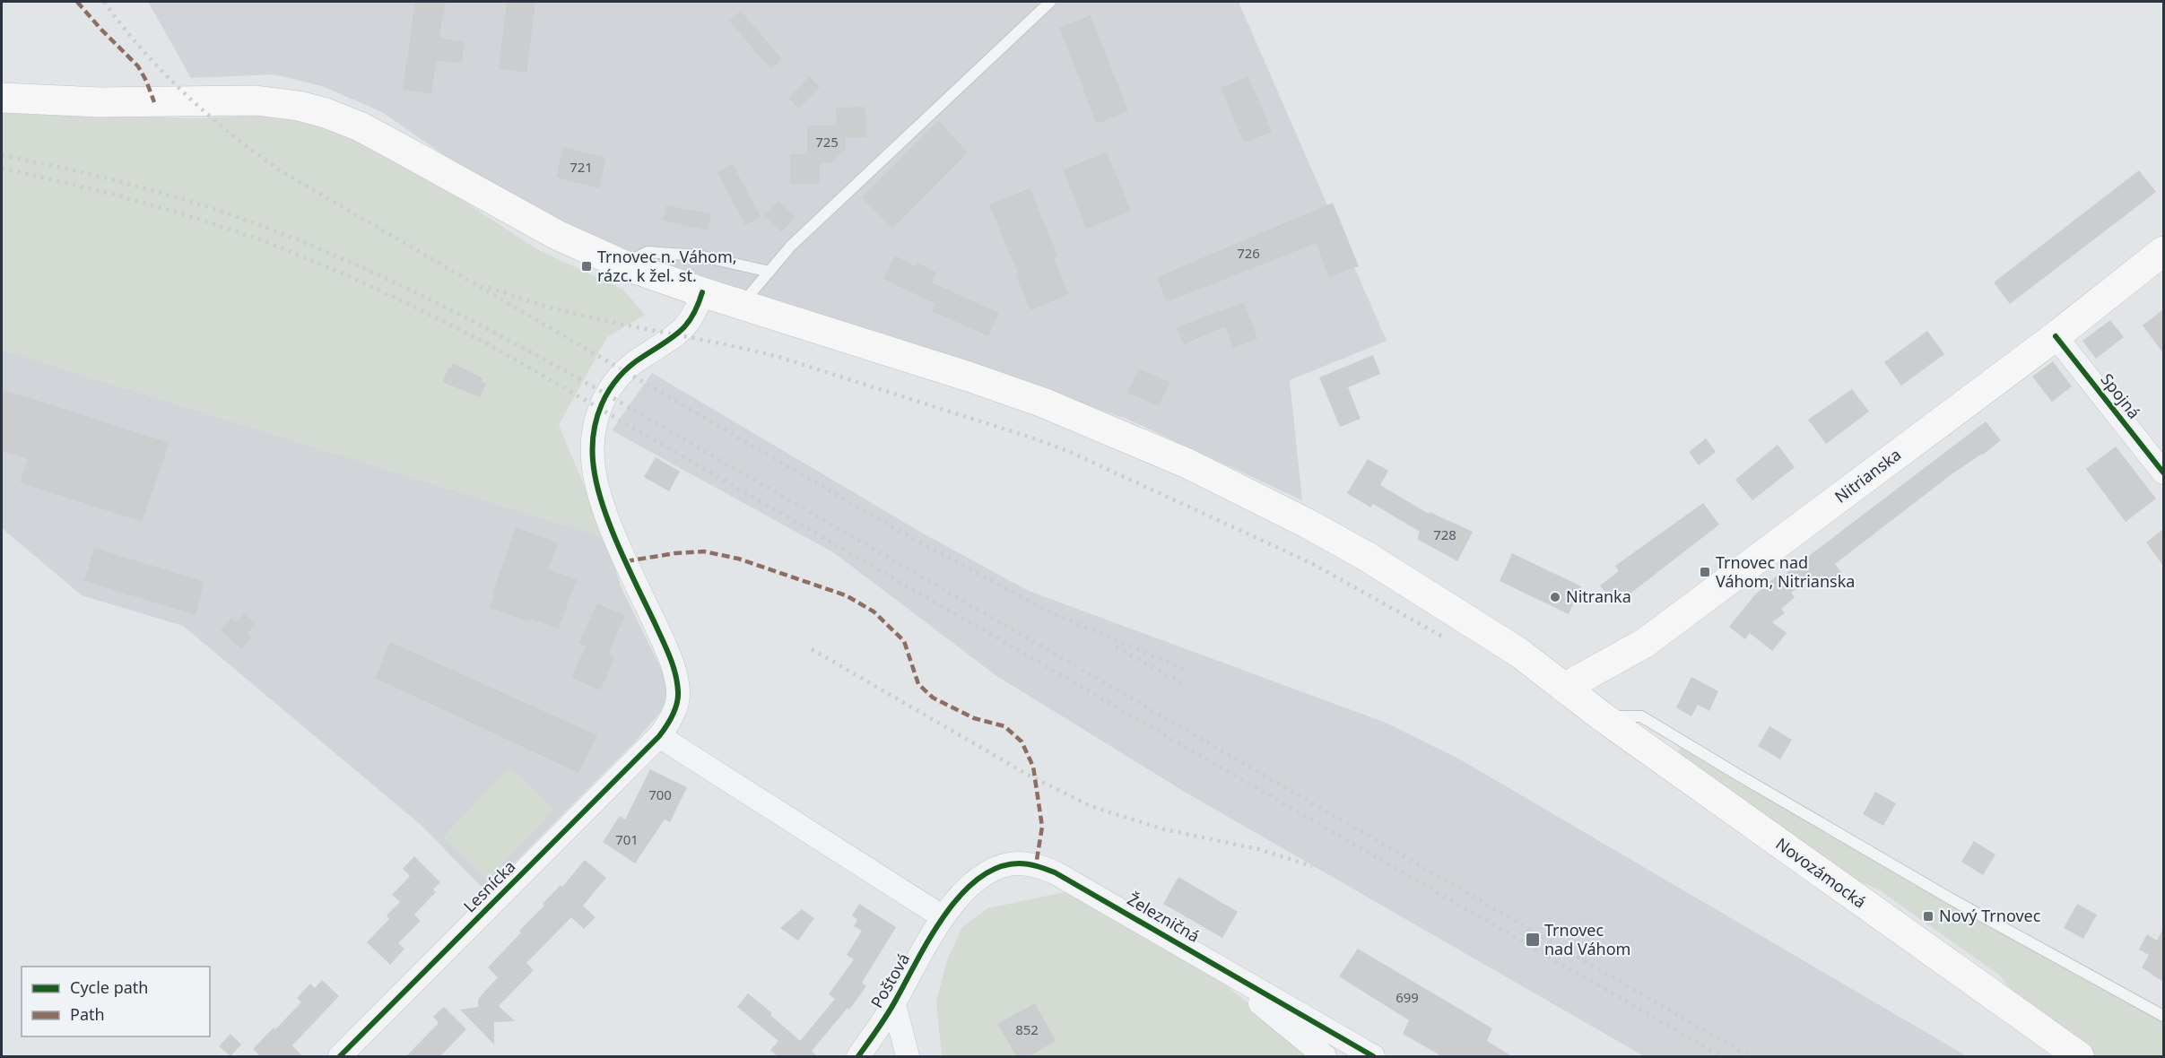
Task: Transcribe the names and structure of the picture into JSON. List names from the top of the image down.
{
  "streets": {
    "main road": ["Nitrianska", "Novozámocká"],
    "street": [
      "Spojná",
      "Lesnícka",
      "Železničná",
      "Poštová"
    ]
  },
  "crossings": [
    ["Spojná", "Nitrianska"],
    ["Nitrianska", "Novozámocká"],
    ["Novozámocká", "Lesnícka"],
    ["Železničná", "Poštová"]
  ],
  "places": {
    "transit": [
      "Trnovec n. Váhom, rázc. k žel. st.",
      "Trnovec nad Váhom, Nitrianska",
      "Nový Trnovec",
      "Trnovec nad Váhom"
    ],
    "other": ["Nitranka"]
  },
  "house_numbers": [
    "725",
    "721",
    "726",
    "728",
    "700",
    "701",
    "699",
    "852"
  ],
  "legend": ["Cycle path", "Path"]
}
